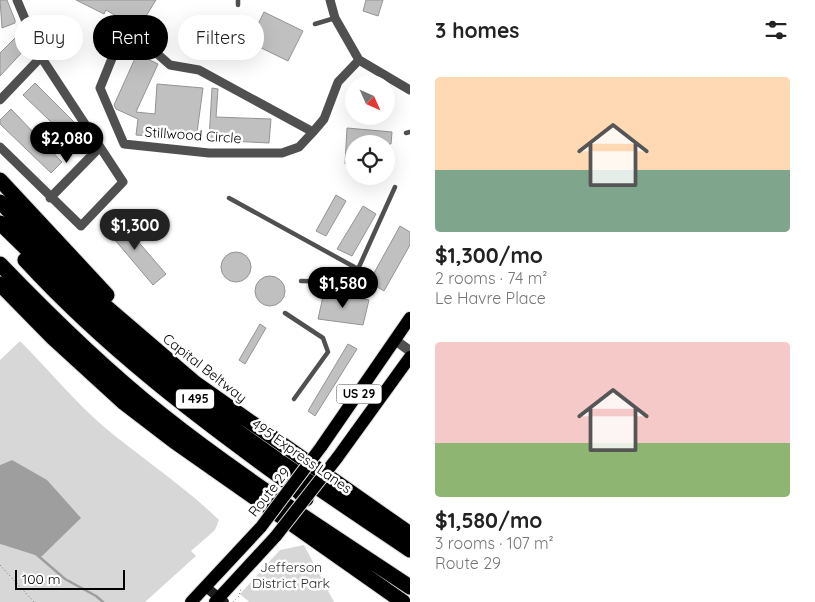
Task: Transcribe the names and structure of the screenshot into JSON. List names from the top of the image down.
{
  "streets": {
    "highway": ["Capital Beltway", "I 495", "495 Express Lanes"],
    "main road": ["US 29", "Route 29"],
    "street": ["Stillwood Circle"]
  },
  "parks": ["Jefferson District Park"],
  "scale_bar": "100 m",
  "north": "bottom right",
  "page": {
    "heading": "3 homes",
    "chip": ["Buy", "Rent", "Filters"],
    "list": [
      {
        "name": "$1,300/mo",
        "note": "2 rooms · 74 m² · Le Havre Place"
      },
      {
        "name": "$1,580/mo",
        "note": "3 rooms · 107 m² · Route 29"
      }
    ],
    "price": ["$2,080", "$1,300", "$1,580"],
    "scale": "100 m"
  }
}
